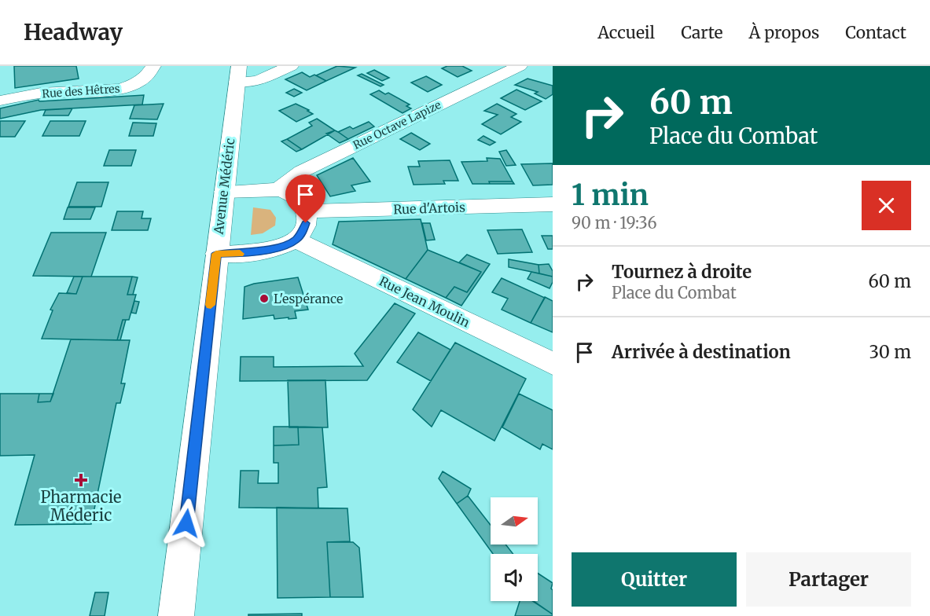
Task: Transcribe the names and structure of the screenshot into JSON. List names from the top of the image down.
{
  "streets": {
    "street": [
      "Rue des Hêtres",
      "Rue Octave Lapize",
      "Avenue Médéric",
      "Rue d'Artois",
      "Rue Jean Moulin"
    ]
  },
  "places": {
    "other": ["L'espérance"],
    "health": ["Pharmacie Méderic"]
  },
  "north": "right",
  "page": {
    "header": "Headway",
    "nav": [
      "Accueil",
      "Carte",
      "À propos",
      "Contact"
    ],
    "turn": ["60 m", "Place du Combat"],
    "heading": ["1 min", "90 m · 19:36"],
    "list": [
      {
        "name": "Tournez à droite",
        "note": "Place du Combat",
        "value": "60 m"
      },
      {
        "name": "Arrivée à destination",
        "value": "30 m"
      }
    ],
    "buttons": ["Quitter", "Partager"]
  }
}
